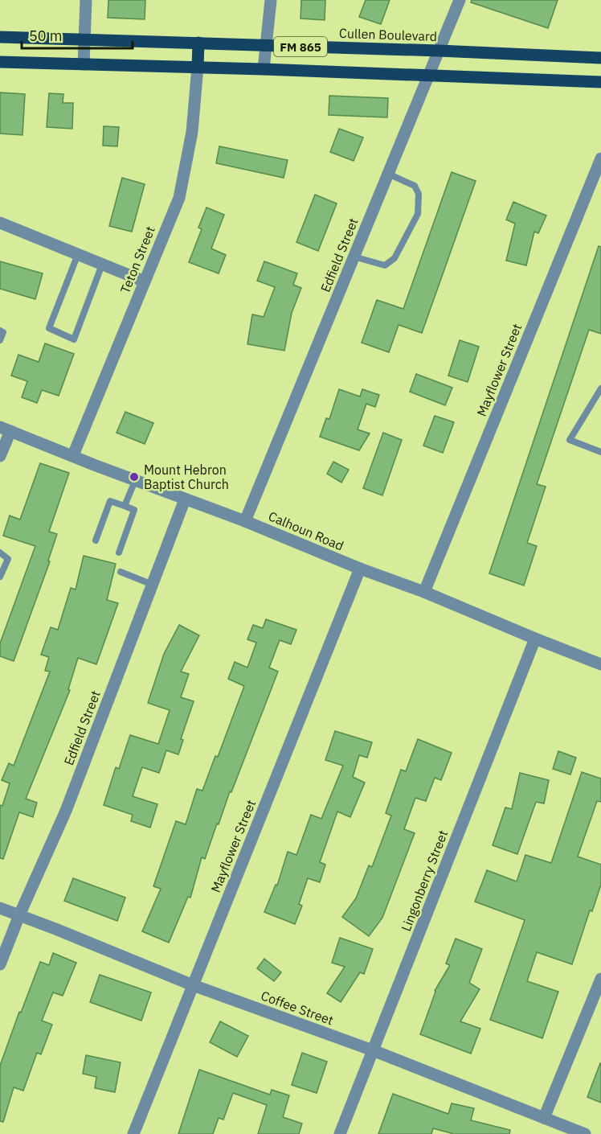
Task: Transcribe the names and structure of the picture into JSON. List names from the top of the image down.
{
  "streets": {
    "main road": ["Cullen Boulevard", "FM 865"],
    "street": [
      "Edfield Street",
      "Teton Street",
      "Mayflower Street",
      "Calhoun Road",
      "Lingonberry Street",
      "Coffee Street"
    ]
  },
  "crossings": [
    ["Cullen Boulevard", "Edfield Street"],
    ["FM 865", "Edfield Street"],
    ["FM 865", "Teton Street"],
    ["Edfield Street", "Calhoun Road"],
    ["Edfield Street", "Coffee Street"],
    ["Teton Street", "Calhoun Road"],
    ["Mayflower Street", "Calhoun Road"],
    ["Mayflower Street", "Coffee Street"],
    ["Calhoun Road", "Lingonberry Street"],
    ["Lingonberry Street", "Coffee Street"]
  ],
  "places": ["Mount Hebron Baptist Church"],
  "scale_bar": "50 m"
}
